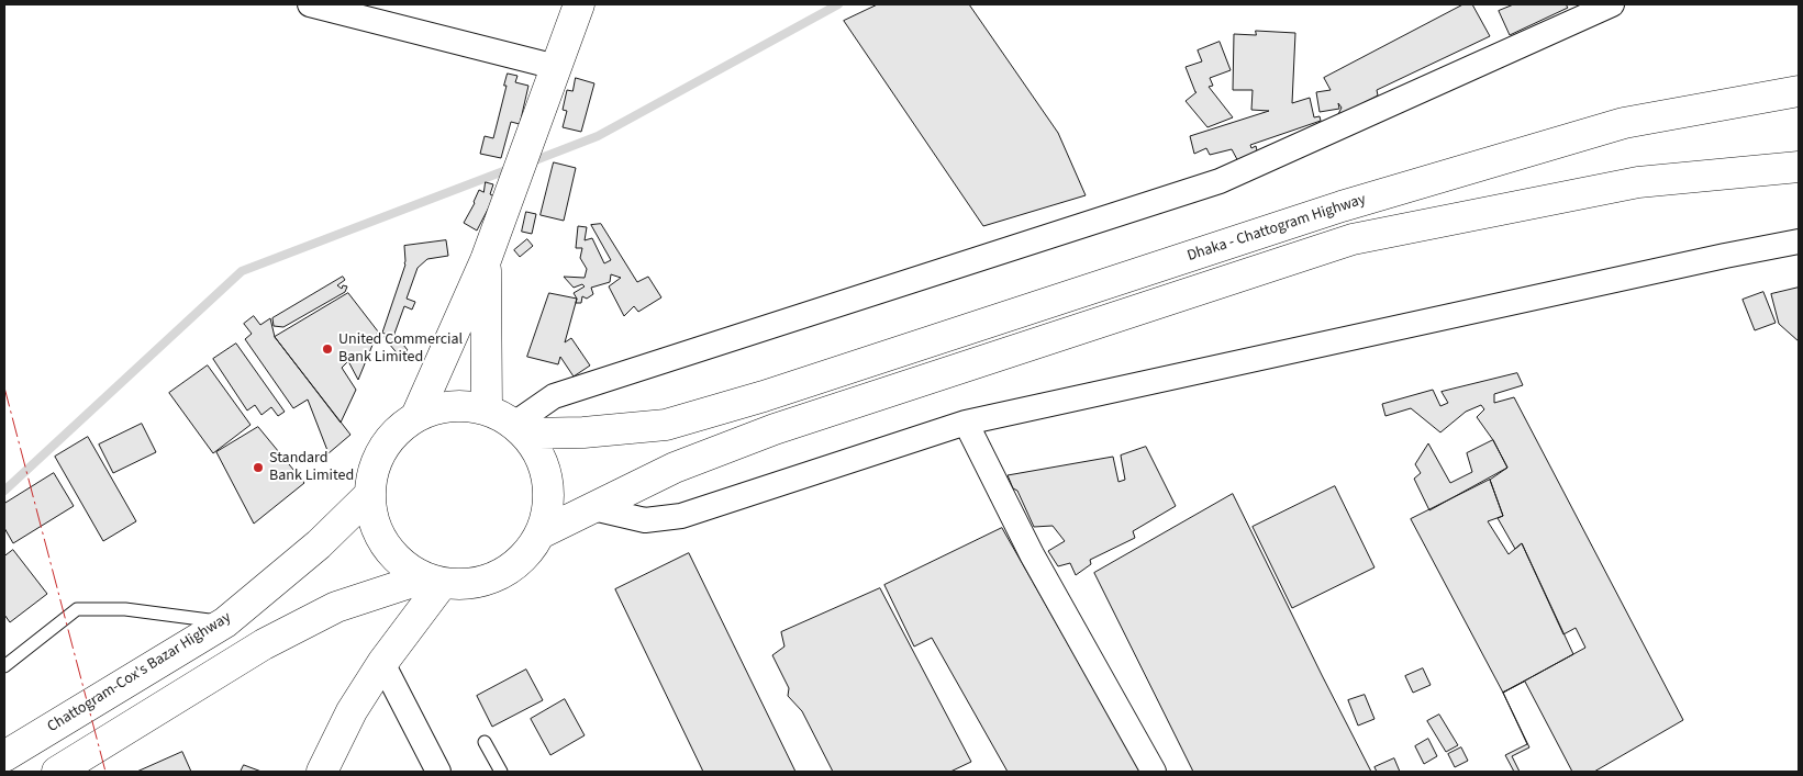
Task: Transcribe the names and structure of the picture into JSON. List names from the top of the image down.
{
  "streets": {
    "main road": ["Dhaka - Chattogram Highway", "Chattogram-Cox's Bazar Highway"]
  },
  "crossings": [
    ["Dhaka - Chattogram Highway", "Chattogram-Cox's Bazar Highway"]
  ],
  "places": ["United Commercial Bank Limited", "Standard Bank Limited"]
}
